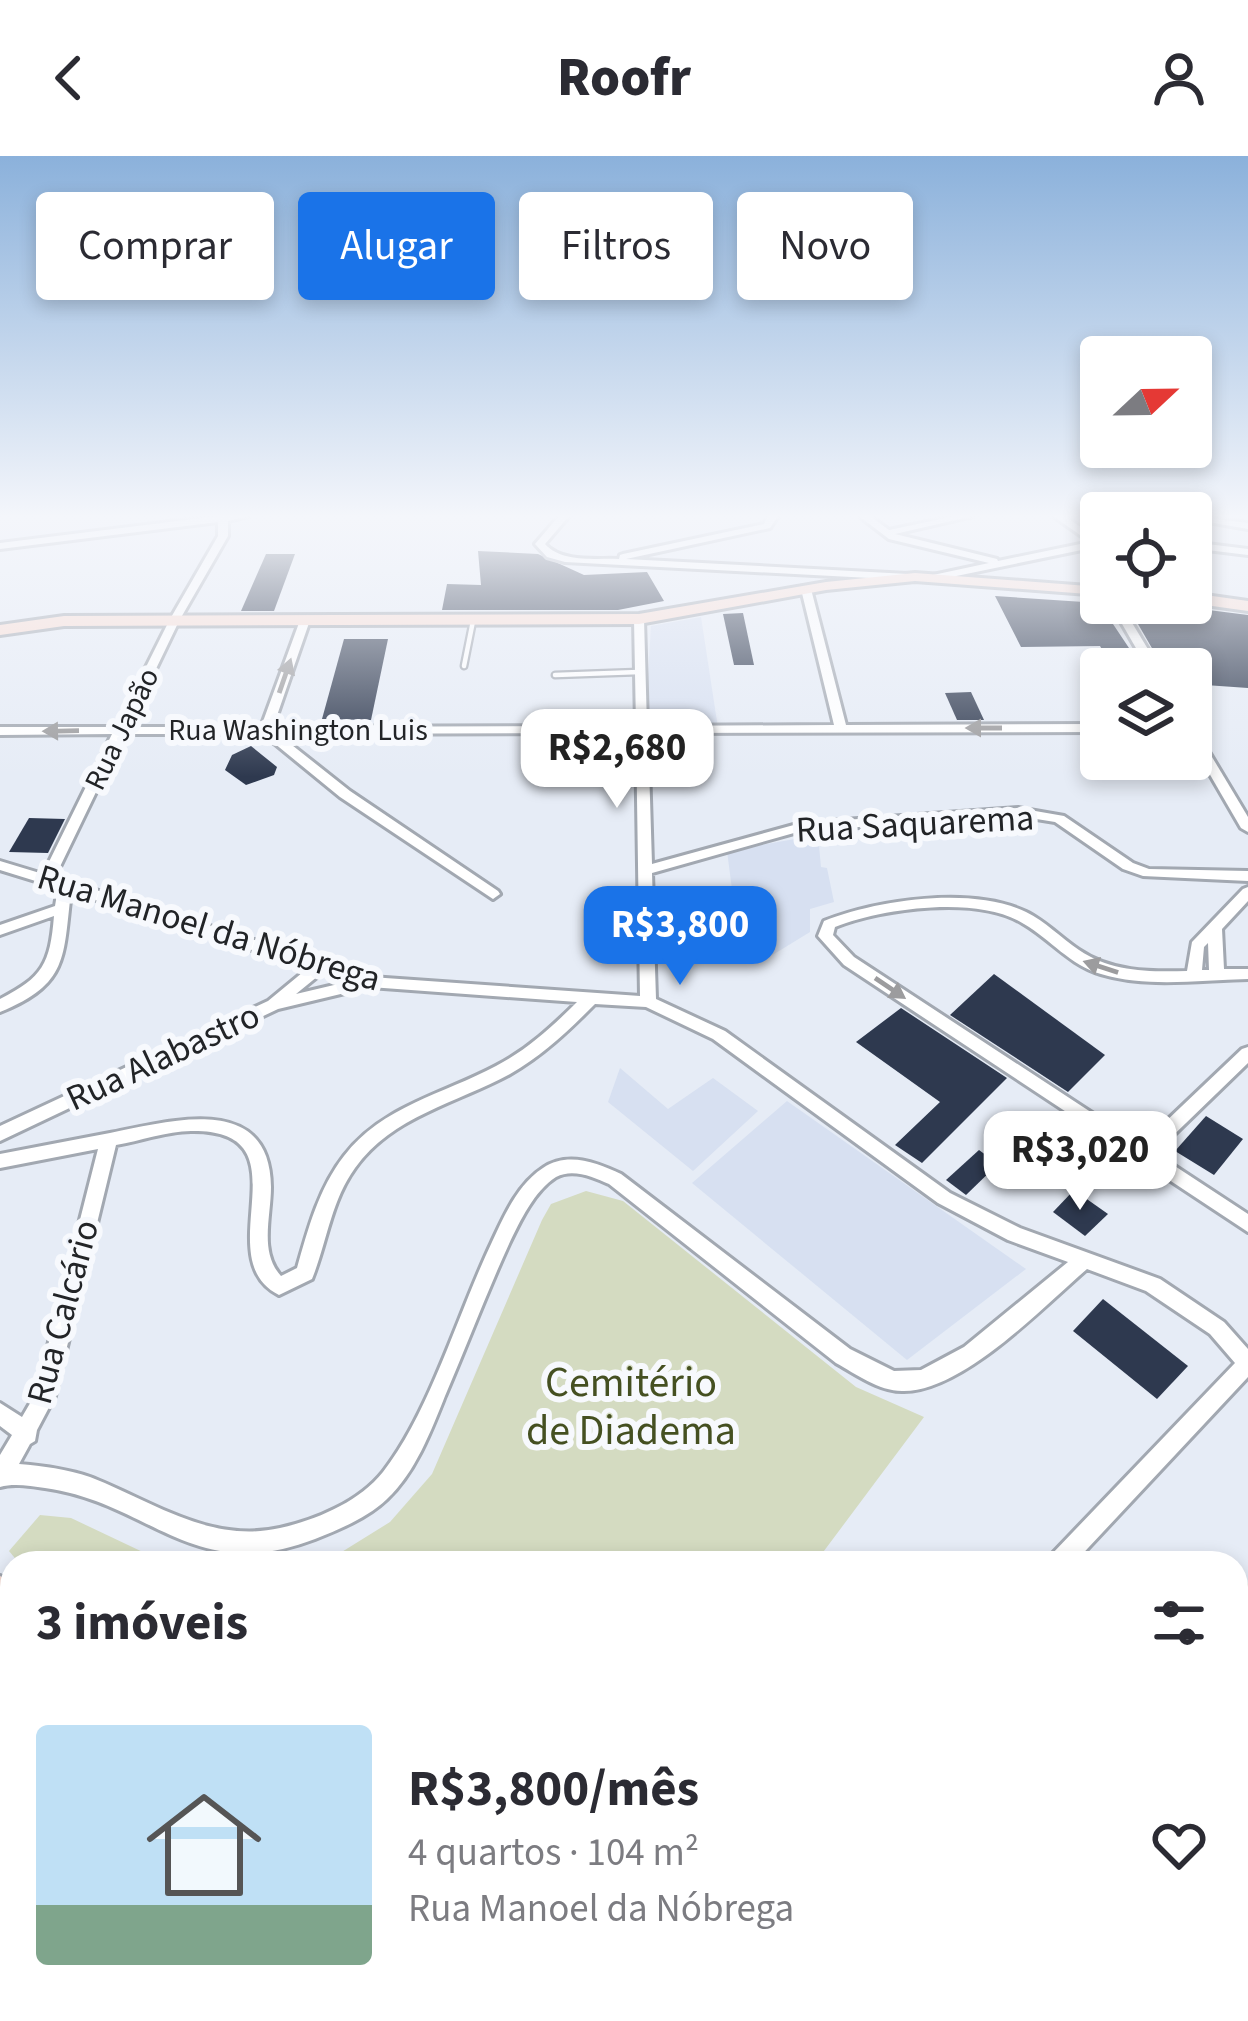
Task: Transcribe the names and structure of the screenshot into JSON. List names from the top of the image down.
{
  "streets": {
    "street": [
      "Rua Japão",
      "Rua Washington Luis",
      "Rua Saquarema",
      "Rua Manoel da Nóbrega",
      "Rua Alabastro",
      "Rua Calcário"
    ]
  },
  "crossings": [
    ["Rua Japão", "Rua Washington Luis"],
    ["Rua Japão", "Rua Manoel da Nóbrega"],
    ["Rua Manoel da Nóbrega", "Rua Alabastro"]
  ],
  "parks": ["Cemitério de Diadema"],
  "north": "right",
  "page": {
    "header": "Roofr",
    "chip": [
      "Comprar",
      "Alugar",
      "Filtros",
      "Novo"
    ],
    "price": ["R$2,680", "R$3,800", "R$3,020"],
    "heading": "3 imóveis",
    "list": [
      {
        "name": "R$3,800/mês",
        "note": "4 quartos · 104 m² · Rua Manoel da Nóbrega"
      }
    ]
  }
}
